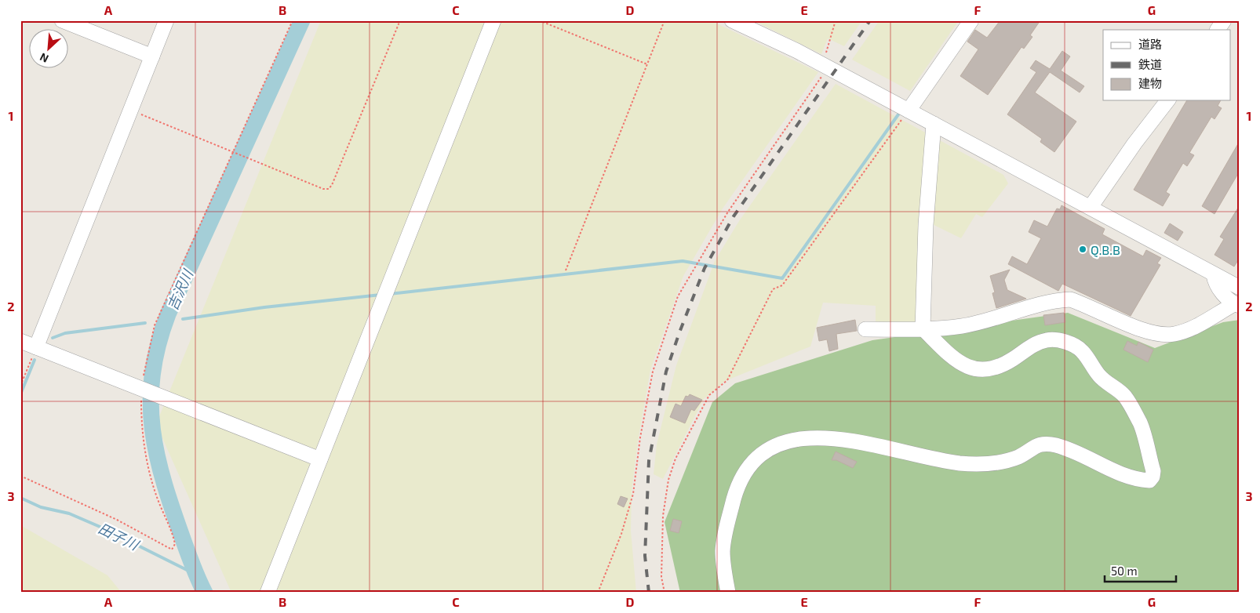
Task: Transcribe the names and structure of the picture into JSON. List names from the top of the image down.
{
  "water": ["吉沢川", "田子川"],
  "places": ["Q.B.B"],
  "legend": ["道路", "鉄道", "建物"],
  "scale_bar": "50 m",
  "north": "bottom left",
  "grid": {
    "columns": [
      "A",
      "B",
      "C",
      "D",
      "E",
      "F",
      "G"
    ],
    "rows": ["1", "2", "3"]
  }
}
